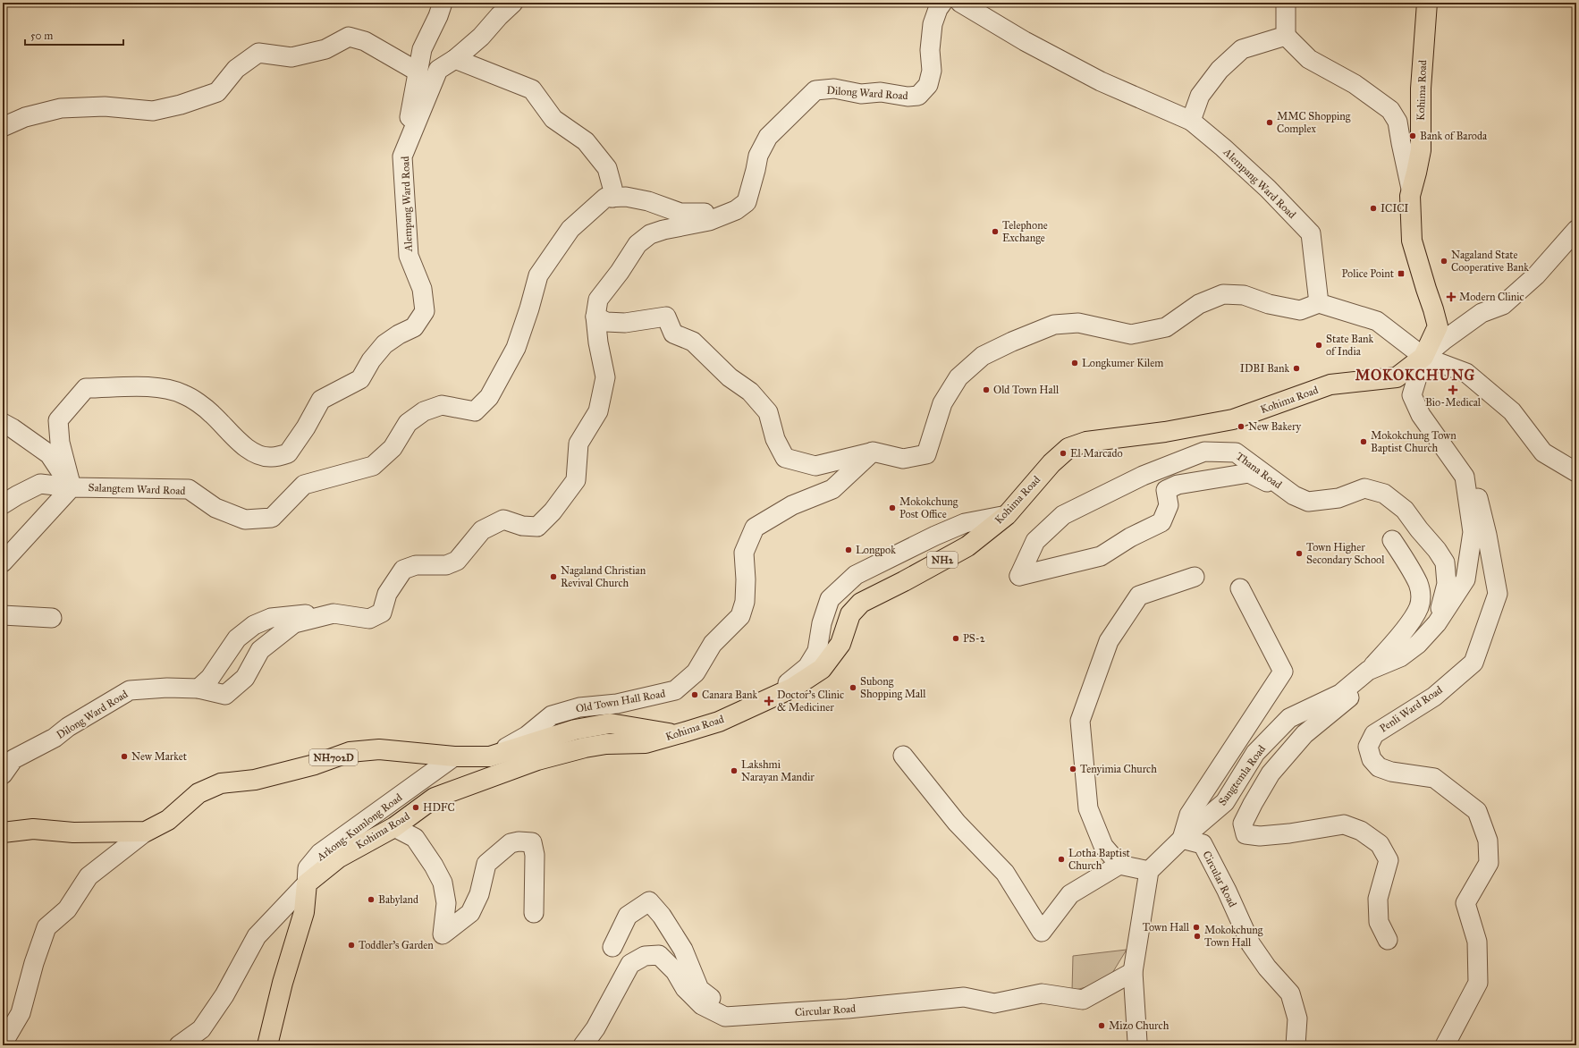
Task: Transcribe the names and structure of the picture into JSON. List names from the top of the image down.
{
  "streets": {
    "highway": ["Kohima Road", "NH2", "NH702D"],
    "street": [
      "Dilong Ward Road",
      "Alempang Ward Road",
      "Thana Road",
      "Salangtem Ward Road",
      "Old Town Hall Road",
      "Penli Ward Road",
      "Sangtemla Road",
      "Arkong-Kumlong Road",
      "Circular Road"
    ]
  },
  "crossings": [
    ["Kohima Road", "NH702D"],
    ["Kohima Road", "Sangtemla Road"],
    ["Kohima Road", "Arkong-Kumlong Road"],
    ["Dilong Ward Road", "Salangtem Ward Road"],
    ["Alempang Ward Road", "Salangtem Ward Road"],
    ["Thana Road", "Sangtemla Road"],
    ["Old Town Hall Road", "NH702D"],
    ["Penli Ward Road", "Sangtemla Road"],
    ["NH702D", "Arkong-Kumlong Road"],
    ["Sangtemla Road", "Circular Road"]
  ],
  "districts": ["MOKOKCHUNG"],
  "places": {
    "other": [
      "MMC Shopping Complex",
      "Bank of Baroda",
      "ICICI",
      "Telephone Exchange",
      "Nagaland State Cooperative Bank",
      "State Bank of India",
      "Longkumer Kilem",
      "IDBI Bank",
      "Old Town Hall",
      "New Bakery",
      "Mokokchung Town Baptist Church",
      "El Marcado",
      "Mokokchung Post Office",
      "Longpok",
      "Town Higher Secondary School",
      "Nagaland Christian Revival Church",
      "PS-2",
      "Subong Shopping Mall",
      "Canara Bank",
      "New Market",
      "Tenyimia Church",
      "Lakshmi Narayan Mandir",
      "HDFC",
      "Lotha Baptist Church",
      "Babyland",
      "Town Hall",
      "Mokokchung Town Hall",
      "Toddler's Garden",
      "Mizo Church"
    ],
    "transit": ["Police Point"],
    "health": ["Modern Clinic", "Bio-Medical", "Doctor's Clinic & Mediciner"]
  },
  "scale_bar": "50 m"
}
